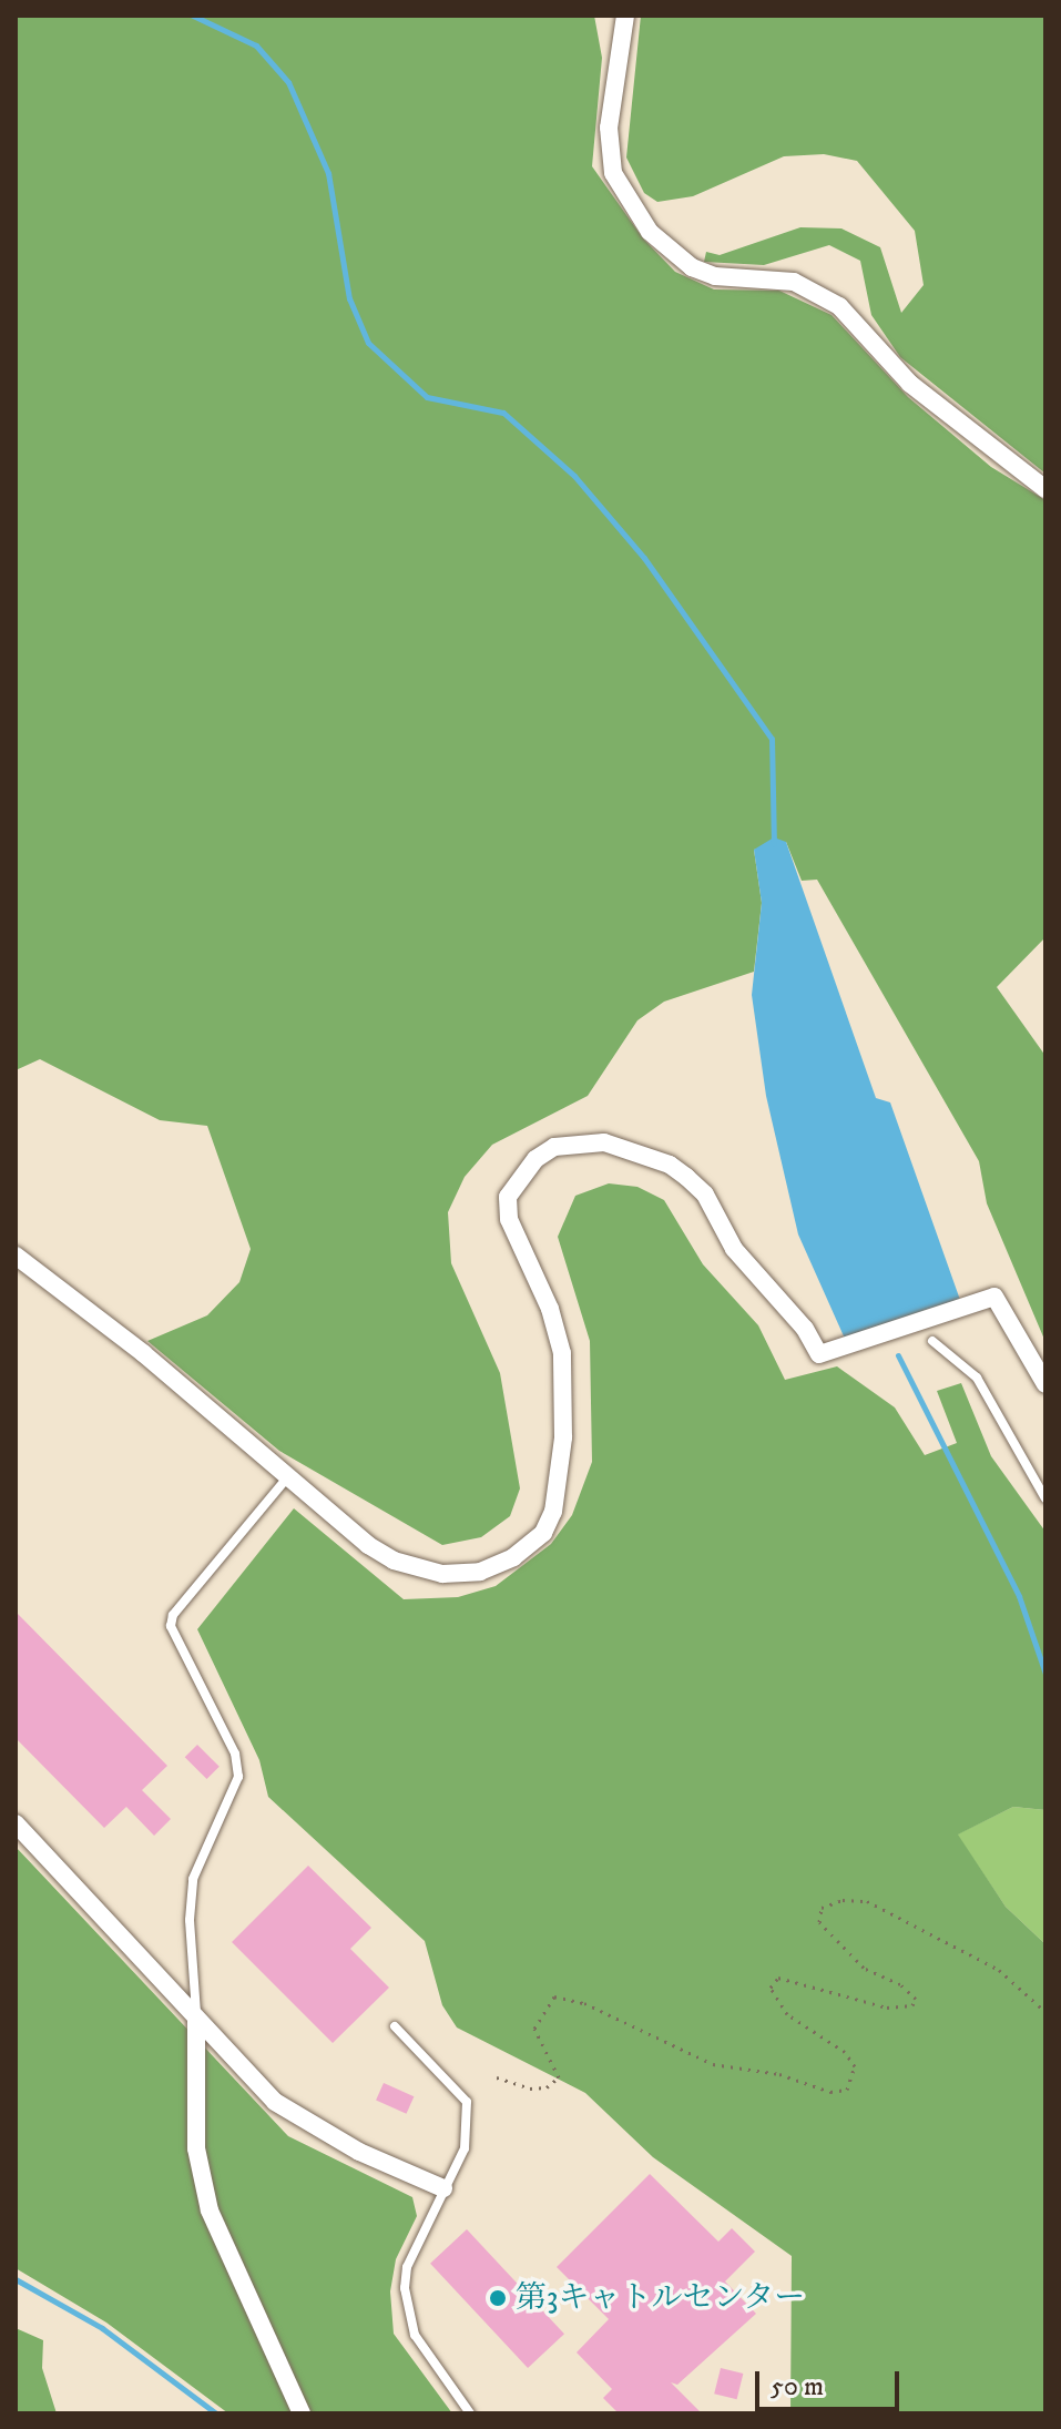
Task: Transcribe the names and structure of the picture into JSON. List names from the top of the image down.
{
  "places": ["第3キャトルセンター"],
  "scale_bar": "50 m"
}
